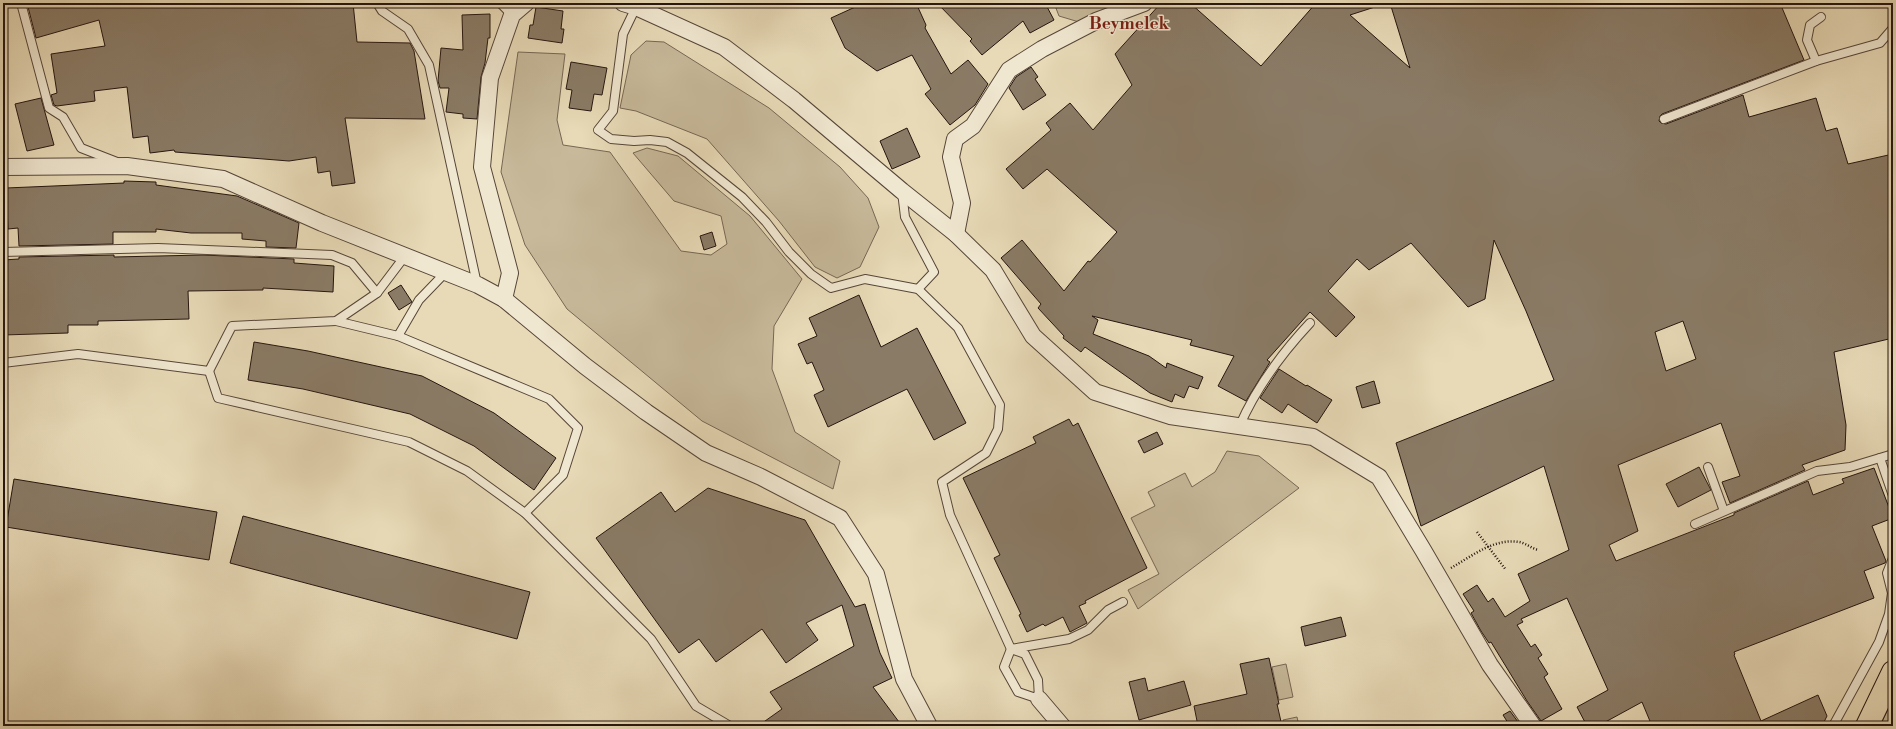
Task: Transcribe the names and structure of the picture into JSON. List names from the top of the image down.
{
  "districts": ["Beymelek"]
}
